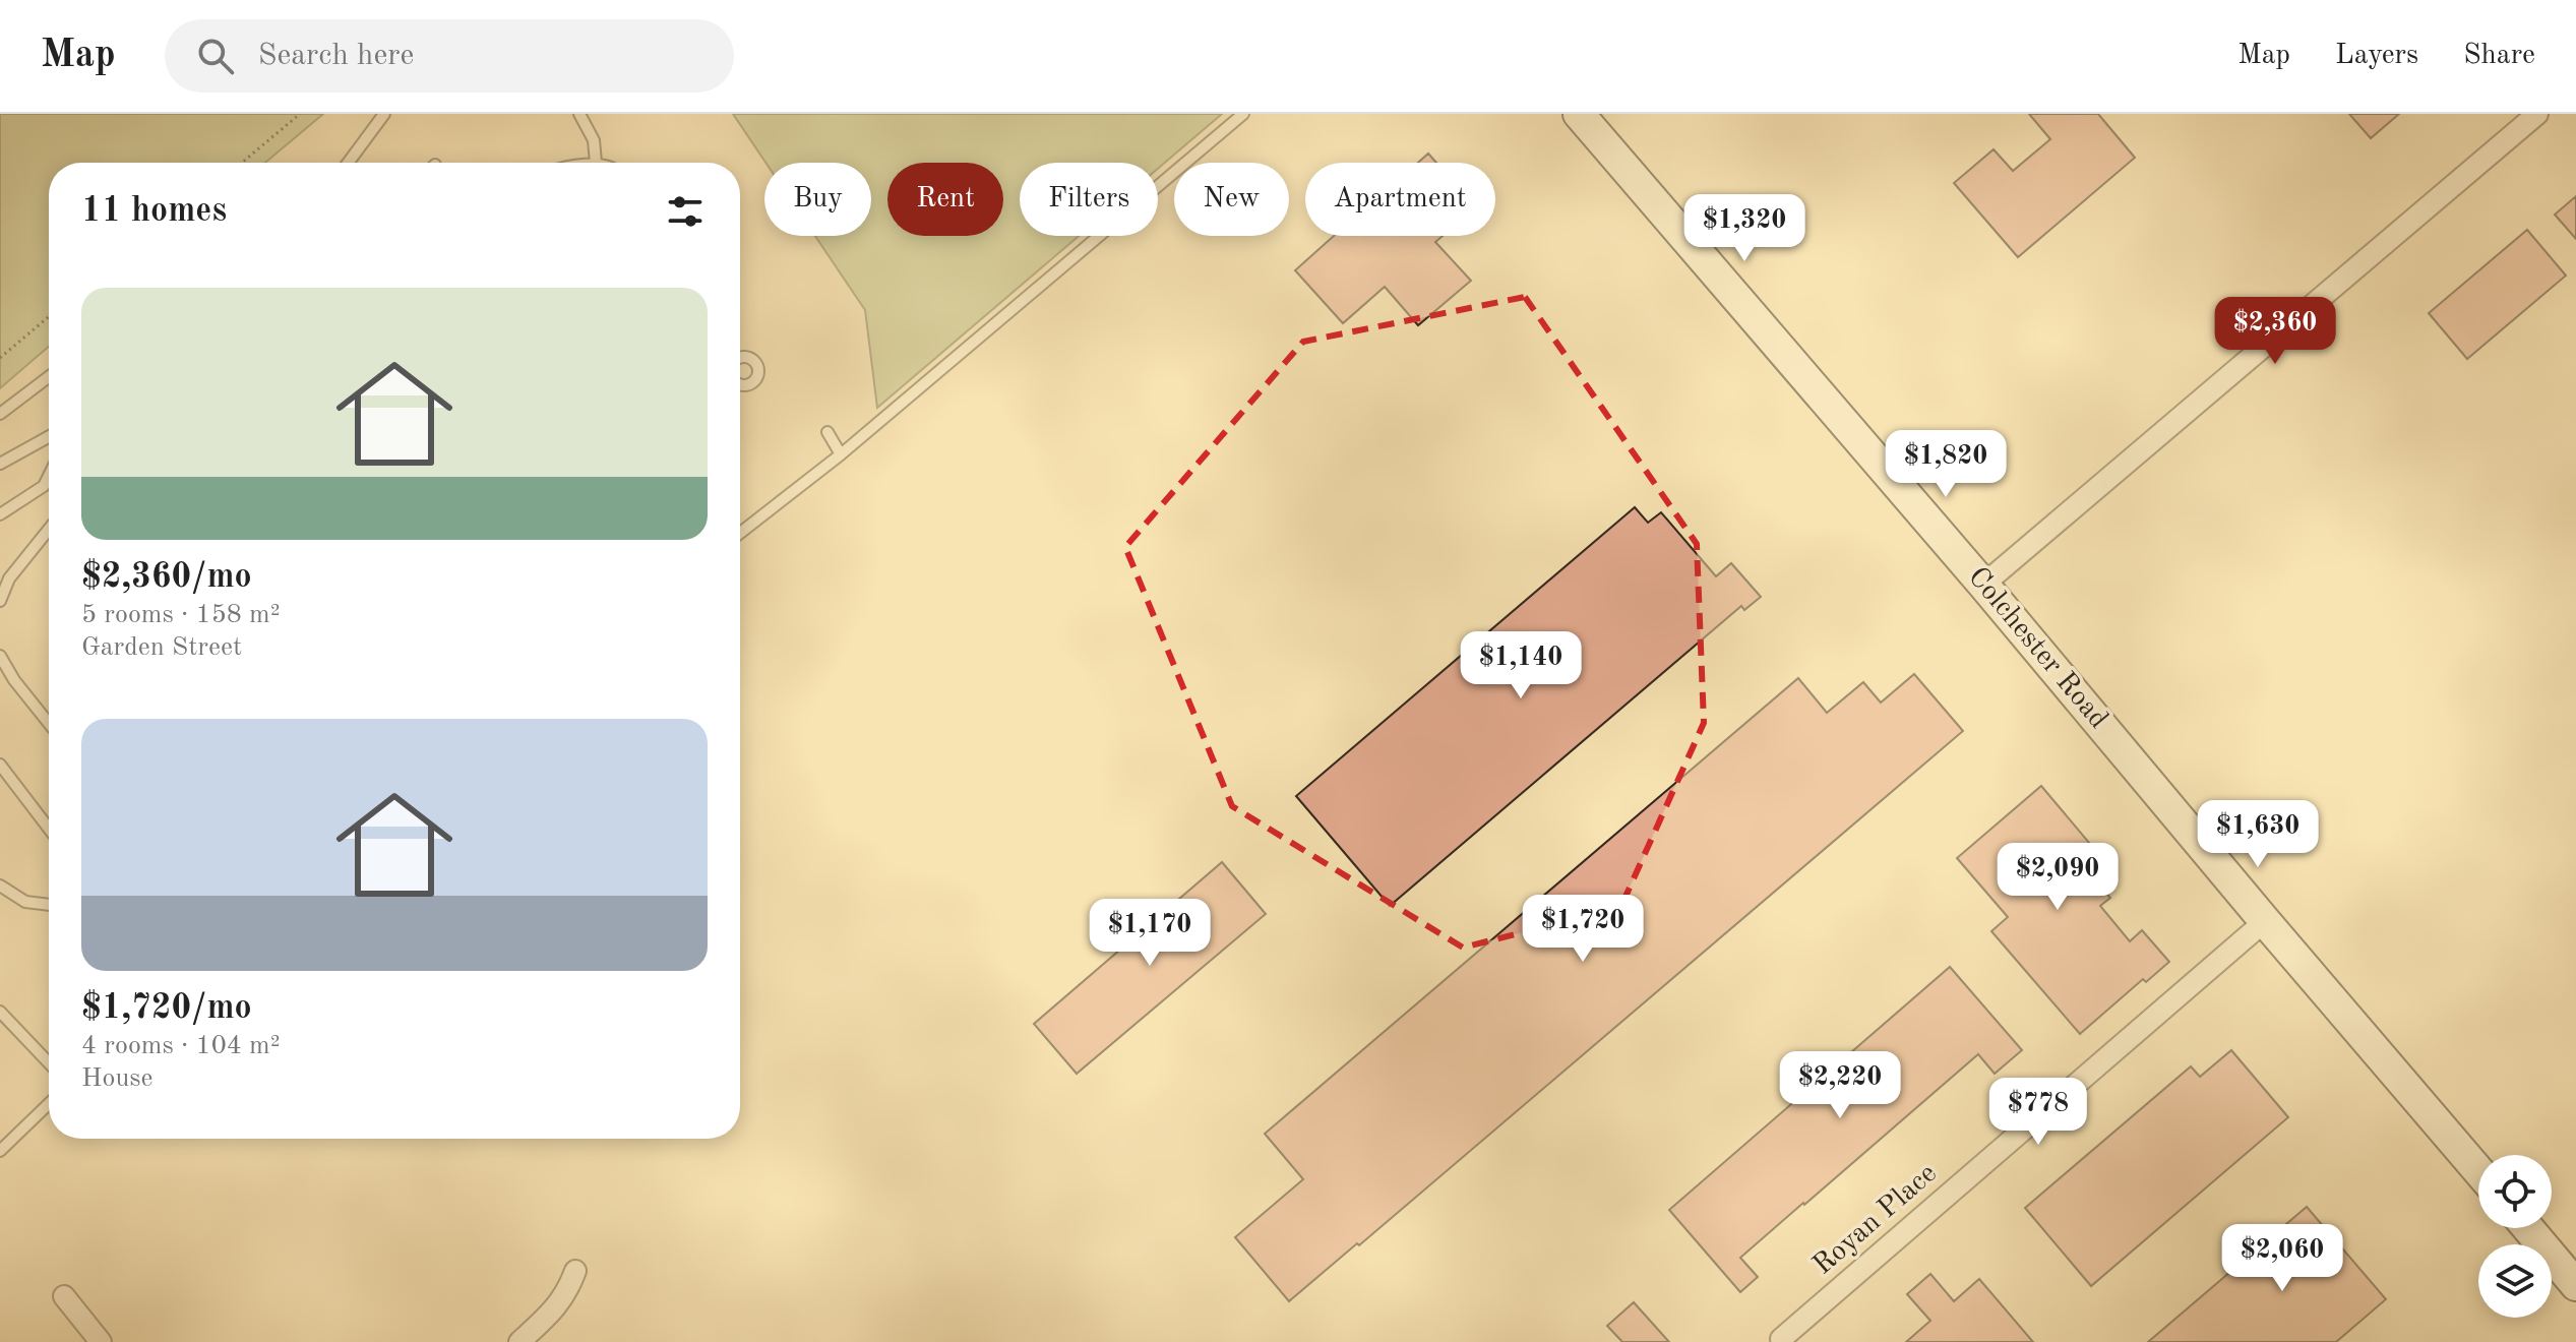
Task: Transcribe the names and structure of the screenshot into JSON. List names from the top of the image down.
{
  "streets": {
    "main road": ["Colchester Road"],
    "street": ["Royan Place"]
  },
  "crossings": [
    ["Colchester Road", "Royan Place"]
  ],
  "page": {
    "header": "Map",
    "search": "Search here",
    "nav": ["Map", "Layers", "Share"],
    "chip": [
      "Buy",
      "Rent",
      "Filters",
      "New",
      "Apartment"
    ],
    "heading": "11 homes",
    "price": [
      "$1,320",
      "$2,360",
      "$1,820",
      "$1,140",
      "$1,630",
      "$2,090",
      "$1,720",
      "$1,170",
      "$2,220",
      "$778",
      "$2,060"
    ],
    "list": [
      {
        "name": "$2,360/mo",
        "note": "5 rooms · 158 m² · Garden Street"
      },
      {
        "name": "$1,720/mo",
        "note": "4 rooms · 104 m² · House"
      }
    ]
  }
}
